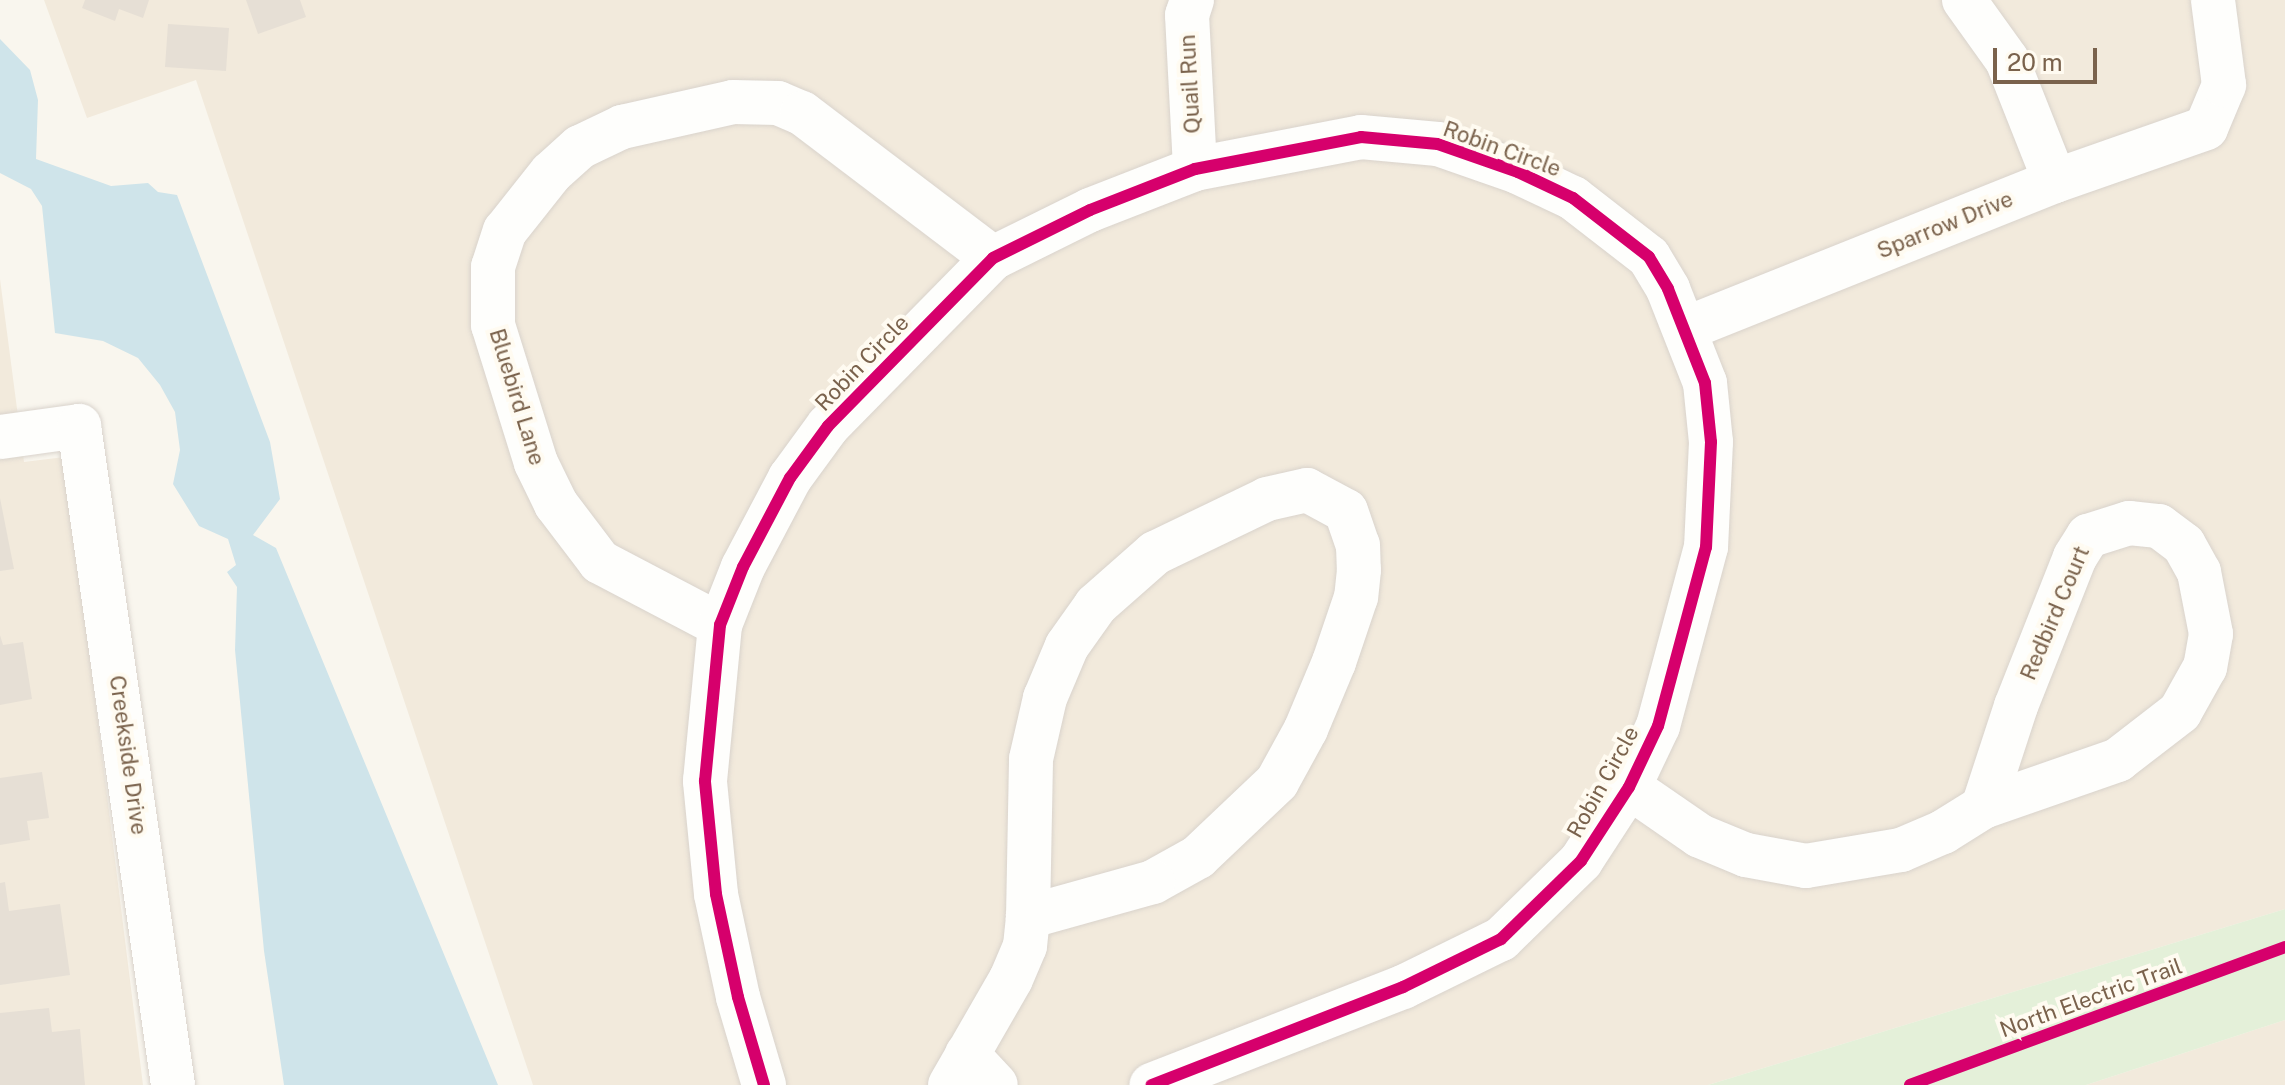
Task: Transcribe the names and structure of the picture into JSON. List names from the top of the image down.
{
  "streets": {
    "street": [
      "Quail Run",
      "Robin Circle",
      "Sparrow Drive",
      "Bluebird Lane",
      "Redbird Court",
      "Creekside Drive"
    ],
    "cycle path": ["North Electric Trail"]
  },
  "crossings": [
    ["Quail Run", "Robin Circle"],
    ["Robin Circle", "Sparrow Drive"],
    ["Robin Circle", "Bluebird Lane"],
    ["Robin Circle", "Redbird Court"]
  ],
  "scale_bar": "20 m"
}
